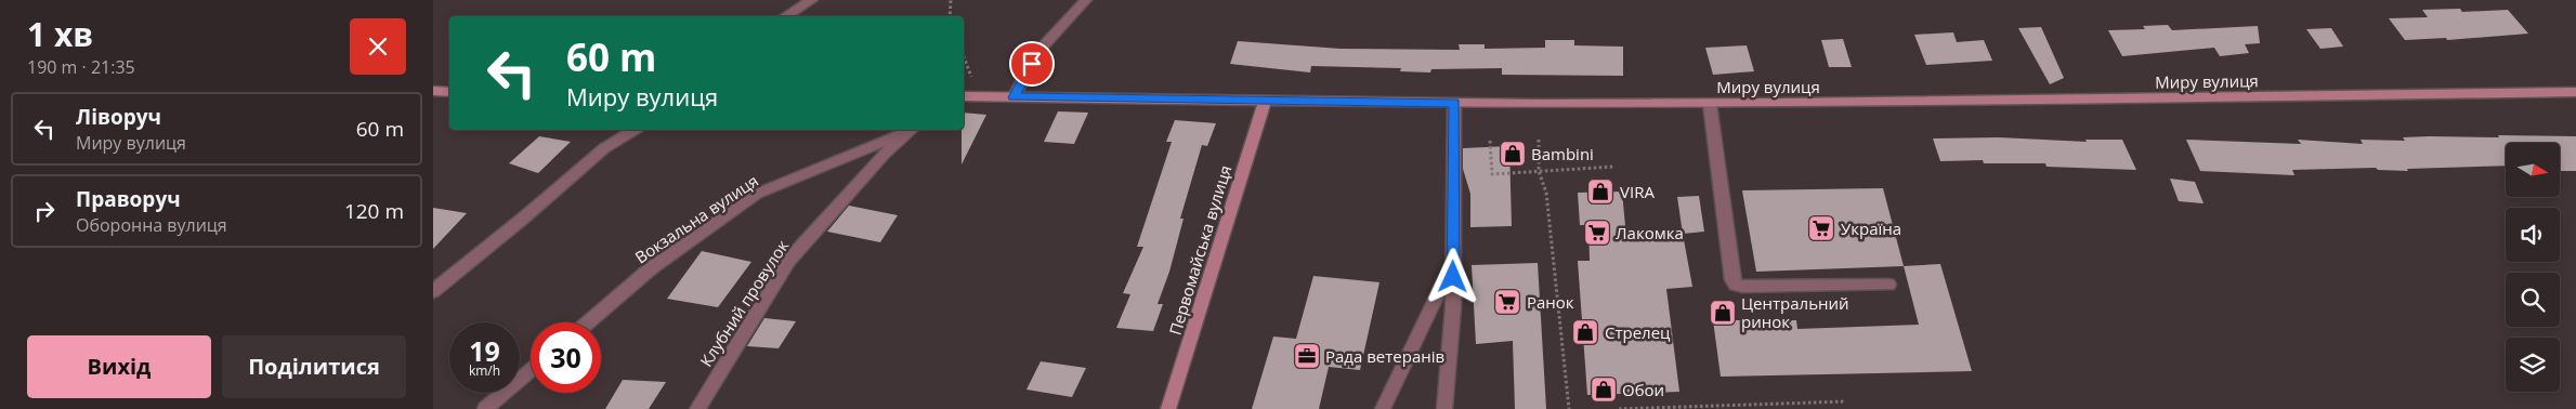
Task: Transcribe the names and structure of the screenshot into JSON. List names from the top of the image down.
{
  "streets": {
    "street": [
      "Миру вулиця",
      "Вокзальна вулиця",
      "Первомайська вулиця",
      "Клубний провулок"
    ]
  },
  "crossings": [
    ["Миру вулиця", "Первомайська вулиця"]
  ],
  "places": {
    "shop": [
      "Bambini",
      "VIRA",
      "Центральний ринок",
      "Стрелец",
      "Обои"
    ],
    "supermarket": ["Україна", "Лакомка", "Ранок"],
    "office": ["Рада ветеранів"]
  },
  "north": "right",
  "page": {
    "heading": ["1 хв", "190 m · 21:35"],
    "turn": ["60 m", "Миру вулиця"],
    "list": [
      {
        "name": "Ліворуч",
        "note": "Миру вулиця",
        "value": "60 m"
      },
      {
        "name": "Праворуч",
        "note": "Оборонна вулиця",
        "value": "120 m"
      }
    ],
    "speed": "19 km/h",
    "limit": "30",
    "buttons": ["Вихід", "Поділитися"]
  }
}
